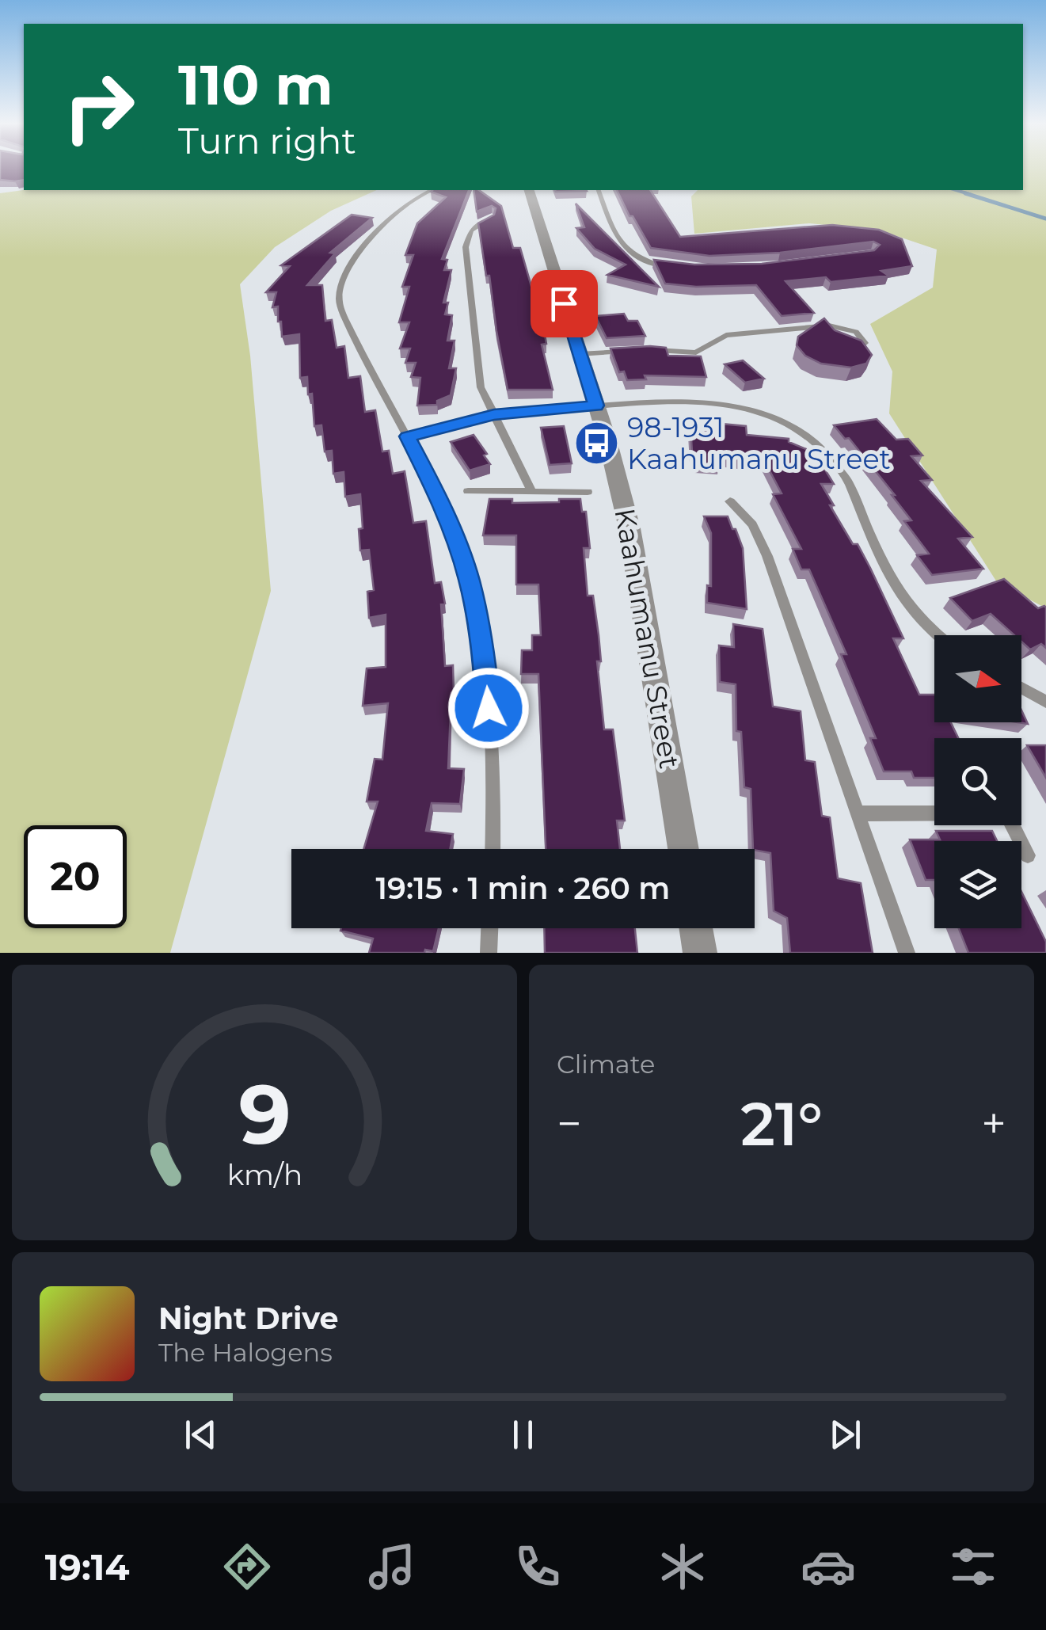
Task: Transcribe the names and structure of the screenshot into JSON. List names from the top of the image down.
{
  "streets": {
    "street": ["Kaahumanu Street"]
  },
  "places": {
    "bus stop": ["98-1931 Kaahumanu Street"]
  },
  "north": "right",
  "page": {
    "turn": ["110 m", "Turn right"],
    "limit": "20",
    "trip": "19:15 · 1 min · 260 m",
    "tile": "Climate",
    "heat": ["−", "21°", "+"],
    "song": ["Night Drive", "The Halogens"],
    "tabs": "19:14",
    "gauge": ["9", "km/h"]
  }
}
